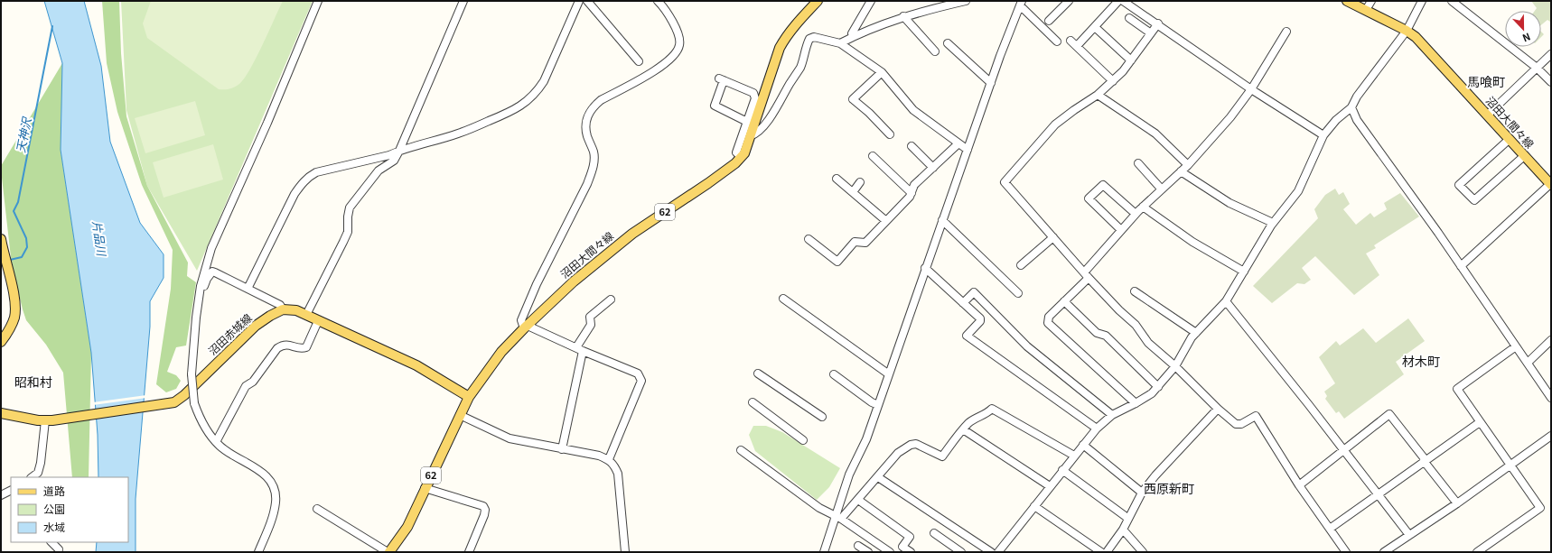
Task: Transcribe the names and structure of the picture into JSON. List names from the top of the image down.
{
  "streets": {
    "main road": ["沼田大間々線", "62", "沼田赤城線"]
  },
  "districts": [
    "馬喰町",
    "材木町",
    "昭和村",
    "西原新町"
  ],
  "water": ["天神沢", "片品川"],
  "legend": ["道路", "公園", "水域"],
  "north": "bottom"
}
